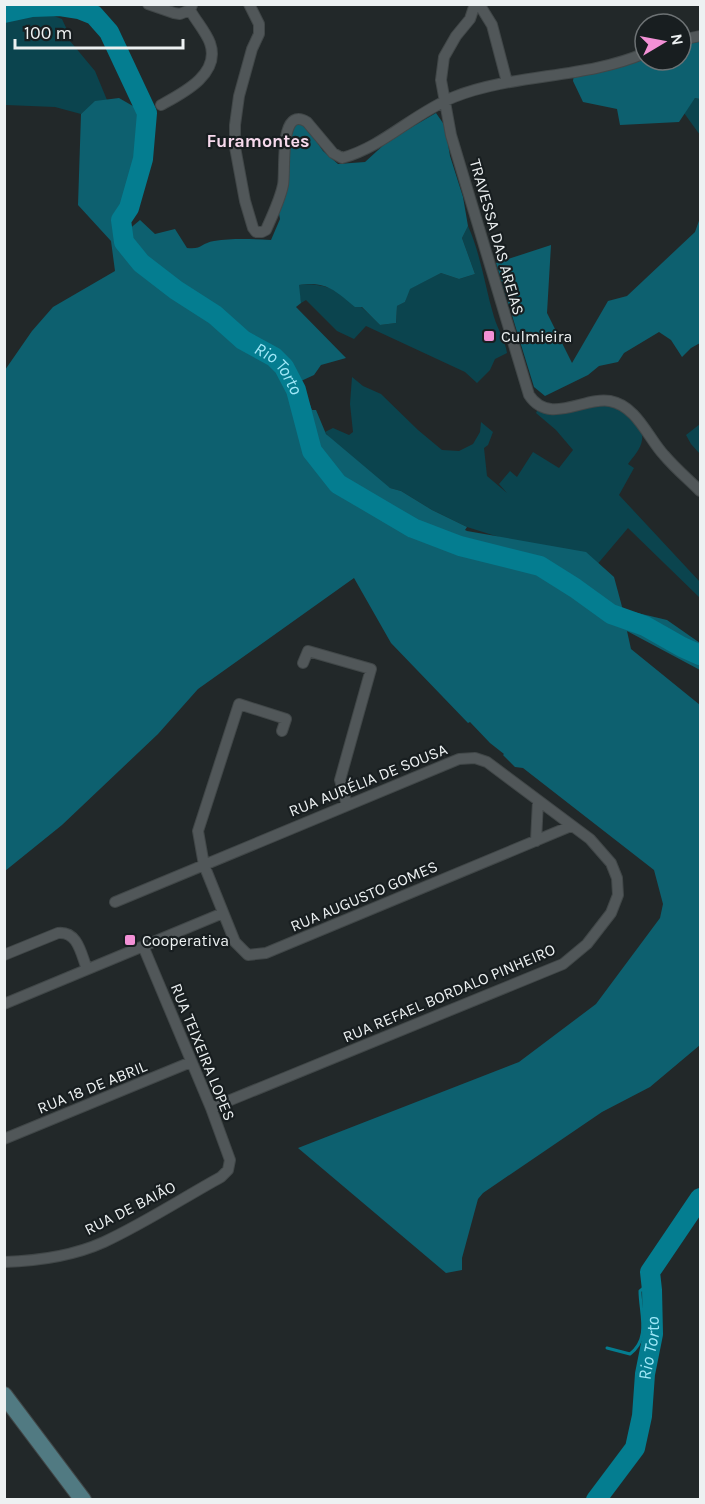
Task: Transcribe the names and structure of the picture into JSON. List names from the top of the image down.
{
  "streets": {
    "street": [
      "TRAVESSA DAS AREIAS",
      "RUA AURÉLIA DE SOUSA",
      "RUA AUGUSTO GOMES",
      "RUA REFAEL BORDALO PINHEIRO",
      "RUA TEIXEIRA LOPES",
      "RUA 18 DE ABRIL",
      "RUA DE BAIÃO"
    ]
  },
  "crossings": [
    ["RUA AURÉLIA DE SOUSA", "RUA REFAEL BORDALO PINHEIRO"],
    ["RUA AUGUSTO GOMES", "RUA REFAEL BORDALO PINHEIRO"],
    ["RUA REFAEL BORDALO PINHEIRO", "RUA TEIXEIRA LOPES"],
    ["RUA TEIXEIRA LOPES", "RUA 18 DE ABRIL"],
    ["RUA TEIXEIRA LOPES", "RUA DE BAIÃO"]
  ],
  "districts": ["Furamontes"],
  "water": ["Rio Torto"],
  "places": {
    "transit": ["Culmieira", "Cooperativa"]
  },
  "scale_bar": "100 m",
  "north": "right"
}
